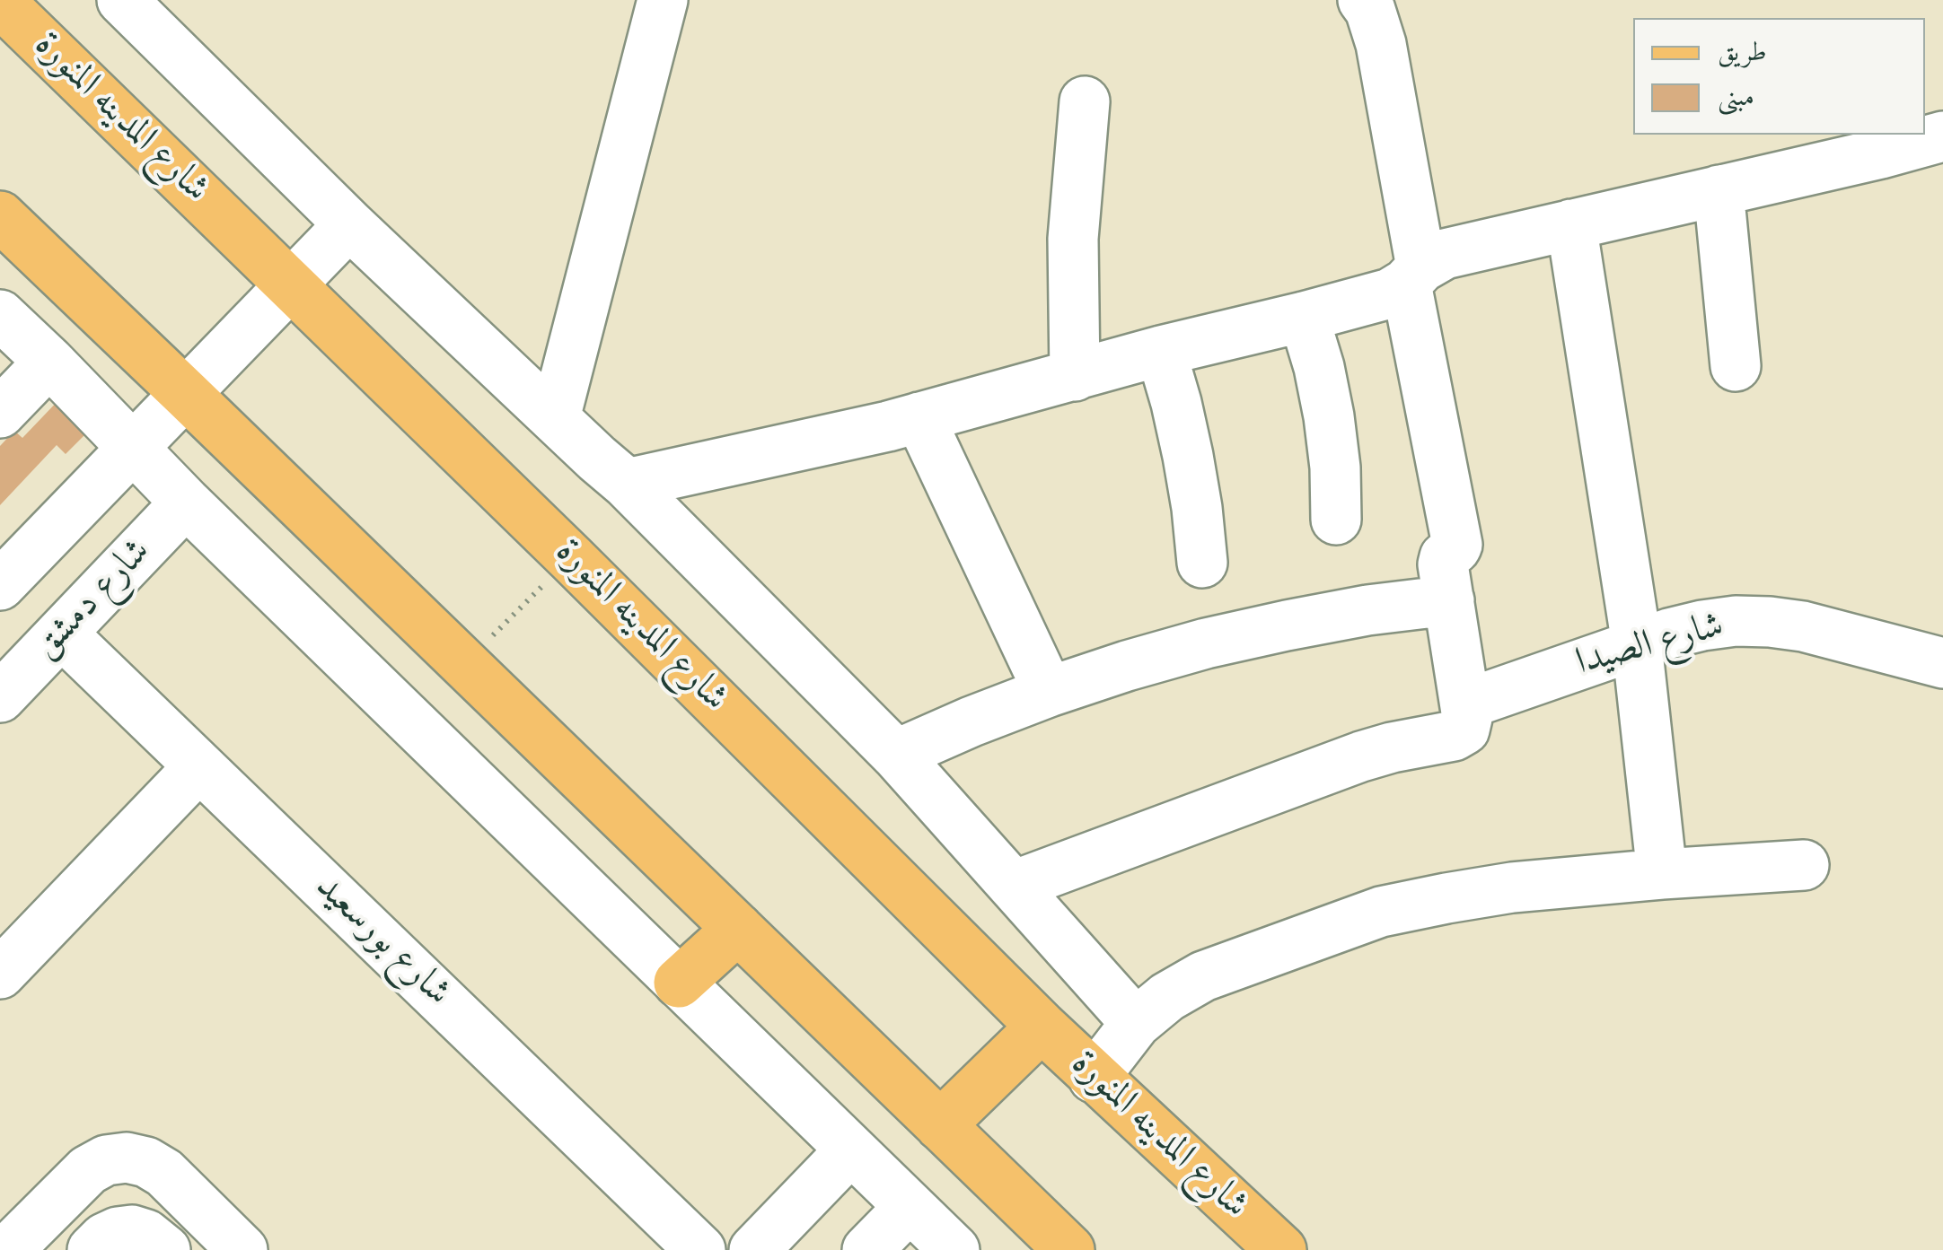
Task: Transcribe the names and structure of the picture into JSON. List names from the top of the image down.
{
  "streets": {
    "main road": ["شارع المدينه المنورة"],
    "street": ["شارع دمشق", "شارع الصيدا", "شارع بورسعيد"]
  },
  "crossings": [
    ["شارع المدينه المنورة", "شارع دمشق"],
    ["شارع دمشق", "شارع بورسعيد"]
  ],
  "legend": ["طريق", "مبنى"]
}
